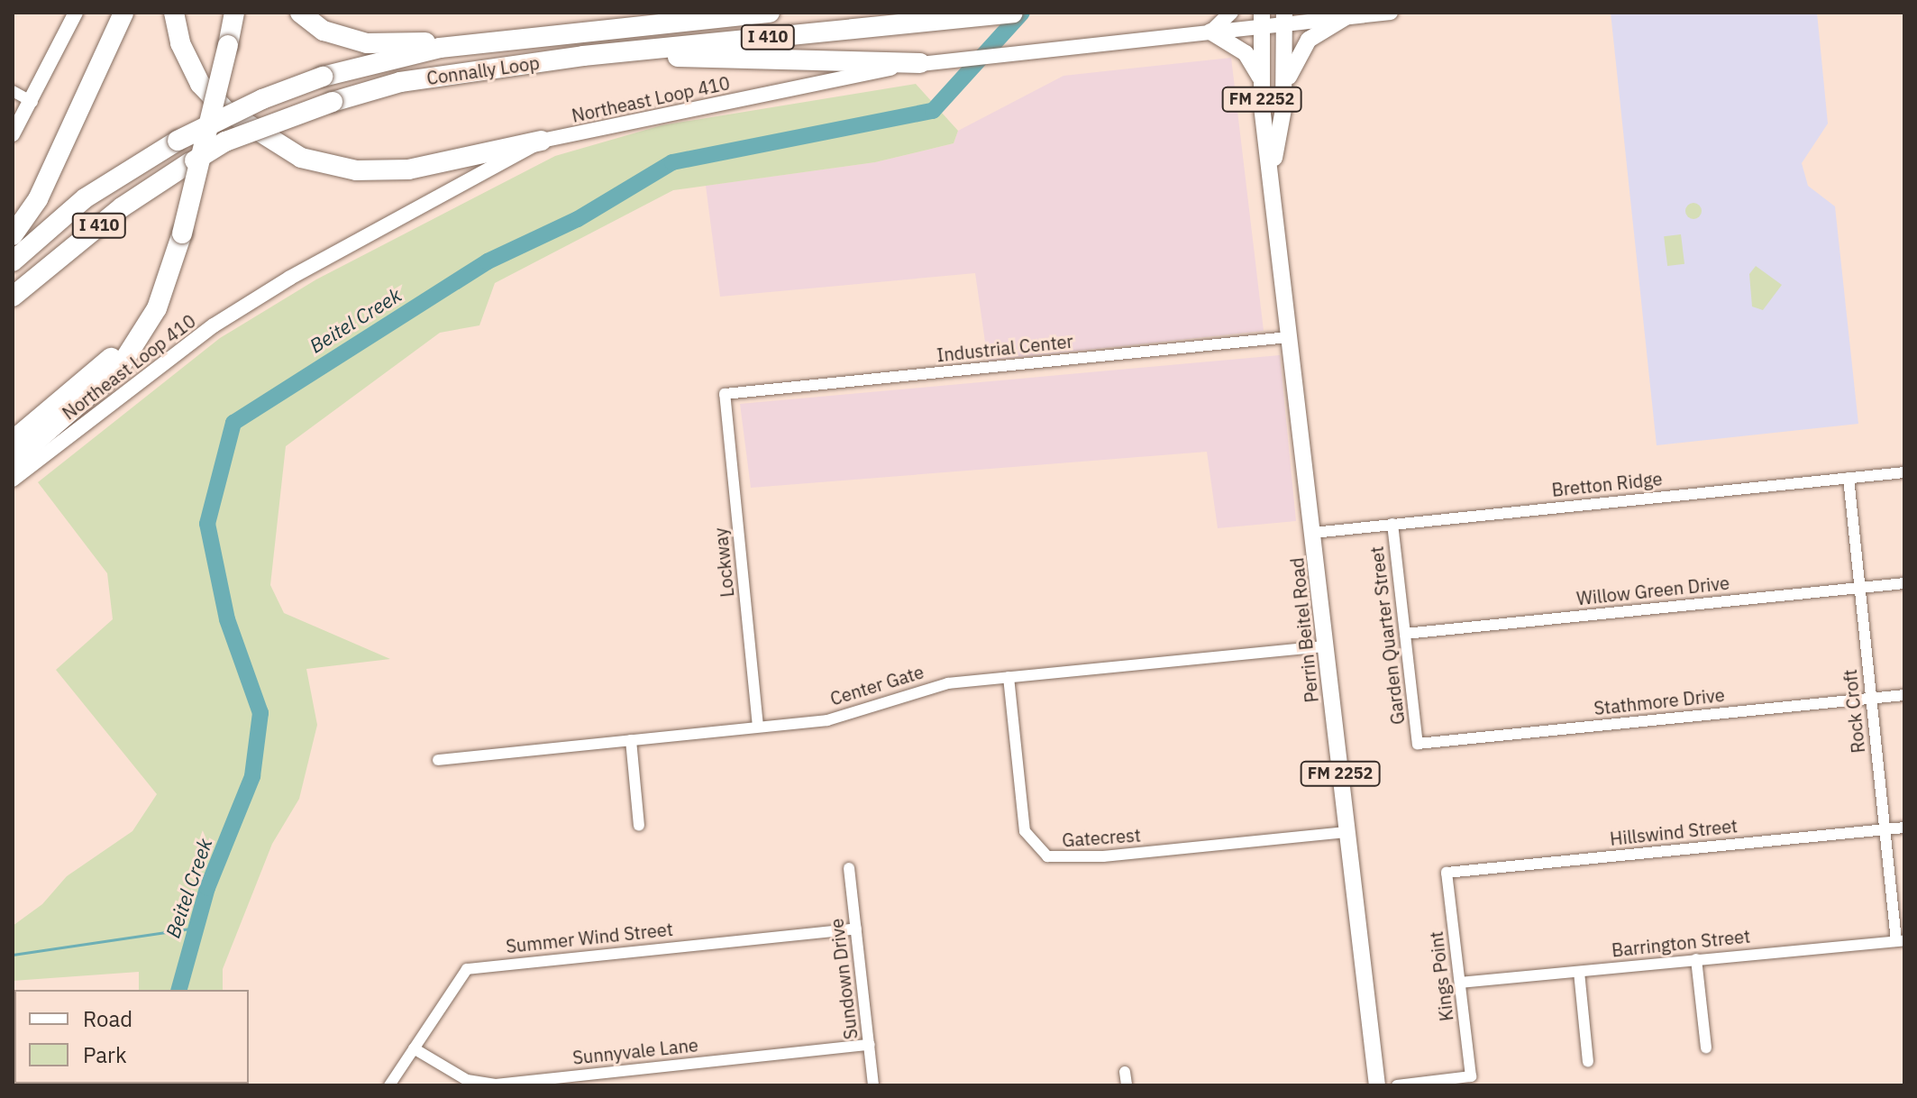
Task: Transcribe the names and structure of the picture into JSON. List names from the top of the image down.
{
  "streets": {
    "highway": ["I 410", "Connally Loop"],
    "main road": ["Northeast Loop 410", "FM 2252", "Perrin Beitel Road"],
    "street": [
      "Industrial Center",
      "Bretton Ridge",
      "Lockway",
      "Willow Green Drive",
      "Garden Quarter Street",
      "Center Gate",
      "Stathmore Drive",
      "Rock Croft",
      "Hillswind Street",
      "Gatecrest",
      "Summer Wind Street",
      "Barrington Street",
      "Kings Point",
      "Sundown Drive",
      "Sunnyvale Lane"
    ]
  },
  "crossings": [
    ["Northeast Loop 410", "Perrin Beitel Road"],
    ["Industrial Center", "Lockway"],
    ["Industrial Center", "Perrin Beitel Road"],
    ["Bretton Ridge", "Perrin Beitel Road"],
    ["Bretton Ridge", "Garden Quarter Street"],
    ["Bretton Ridge", "Rock Croft"],
    ["Lockway", "Center Gate"],
    ["Willow Green Drive", "Garden Quarter Street"],
    ["Willow Green Drive", "Rock Croft"],
    ["Perrin Beitel Road", "Center Gate"],
    ["Perrin Beitel Road", "Gatecrest"],
    ["Garden Quarter Street", "Stathmore Drive"],
    ["Center Gate", "Gatecrest"],
    ["Stathmore Drive", "Rock Croft"],
    ["Rock Croft", "Hillswind Street"],
    ["Rock Croft", "Barrington Street"],
    ["Hillswind Street", "Kings Point"],
    ["Summer Wind Street", "Sundown Drive"],
    ["Summer Wind Street", "Sunnyvale Lane"],
    ["Barrington Street", "Kings Point"],
    ["Sundown Drive", "Sunnyvale Lane"]
  ],
  "water": ["Beitel Creek"],
  "legend": ["Road", "Park"]
}
